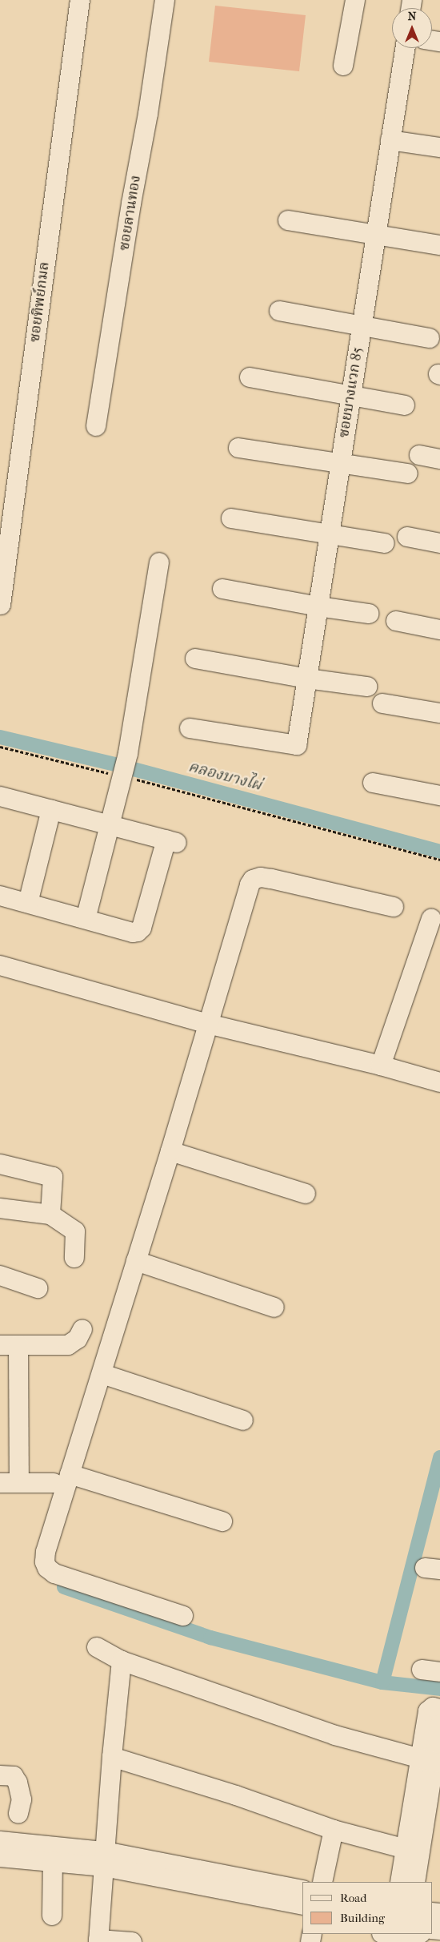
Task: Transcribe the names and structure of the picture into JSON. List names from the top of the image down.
{
  "streets": {
    "street": ["ซอยลานทอง", "ซอยทิพย์กมล", "ซอยบางแวก 85"]
  },
  "water": ["คลองบางไผ่"],
  "legend": ["Road", "Building"],
  "north": "top"
}
